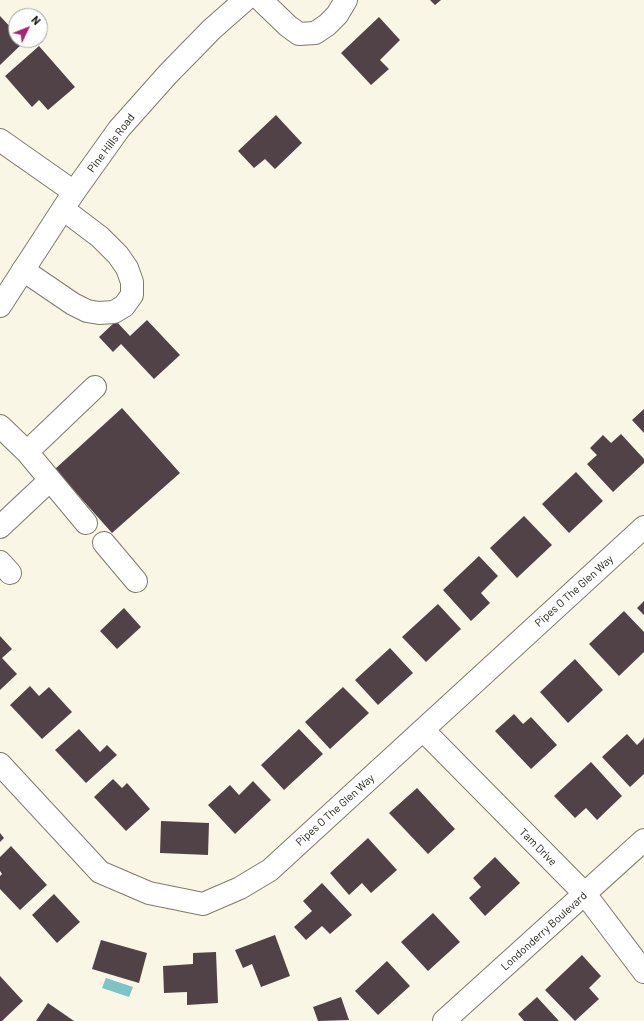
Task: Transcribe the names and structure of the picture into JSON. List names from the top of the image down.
{
  "streets": {
    "street": [
      "Pine Hills Road",
      "Pipes O The Glen Way",
      "Tam Drive",
      "Londonderry Boulevard"
    ]
  },
  "crossings": [
    ["Pipes O The Glen Way", "Tam Drive"],
    ["Tam Drive", "Londonderry Boulevard"]
  ],
  "north": "top right"
}
